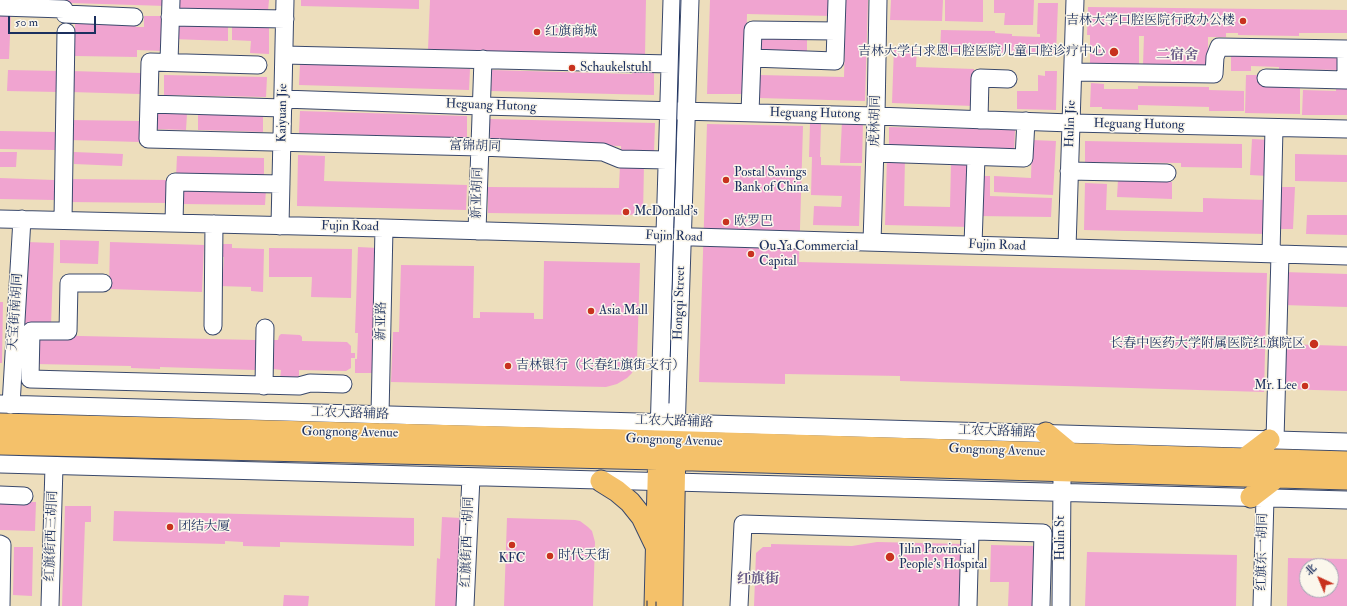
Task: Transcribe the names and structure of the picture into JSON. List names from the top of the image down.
{
  "streets": {
    "main road": ["Hongqi Street", "Gongnong Avenue"],
    "street": [
      "Heguang Hutong",
      "Kaiyuan Jie",
      "虎林胡同",
      "Hulin Jie",
      "富锦胡同",
      "新亚胡同",
      "Fujin Road",
      "天宝街南胡同",
      "新亚路",
      "工农大路辅路",
      "红旗街西三胡同",
      "Hulin St",
      "红旗街西一胡同",
      "红旗东一胡同"
    ]
  },
  "crossings": [
    ["Heguang Hutong", "Kaiyuan Jie"],
    ["Heguang Hutong", "虎林胡同"],
    ["Heguang Hutong", "Hulin Jie"],
    ["Heguang Hutong", "富锦胡同"],
    ["Heguang Hutong", "新亚胡同"],
    ["Heguang Hutong", "Hongqi Street"],
    ["Kaiyuan Jie", "富锦胡同"],
    ["Kaiyuan Jie", "Fujin Road"],
    ["虎林胡同", "Fujin Road"],
    ["Hulin Jie", "Fujin Road"],
    ["富锦胡同", "新亚胡同"],
    ["富锦胡同", "Hongqi Street"],
    ["新亚胡同", "Fujin Road"],
    ["Fujin Road", "Hongqi Street"],
    ["Fujin Road", "天宝街南胡同"],
    ["Fujin Road", "新亚路"],
    ["Hongqi Street", "工农大路辅路"],
    ["Hongqi Street", "Gongnong Avenue"],
    ["天宝街南胡同", "工农大路辅路"],
    ["新亚路", "工农大路辅路"],
    ["工农大路辅路", "Gongnong Avenue"],
    ["Gongnong Avenue", "Hulin St"]
  ],
  "districts": ["二宿舍", "红旗街"],
  "places": [
    "吉林大学口腔医院行政办公楼",
    "红旗商城",
    "吉林大学白求恩口腔医院儿童口腔诊疗中心",
    "Schaukelstuhl",
    "Postal Savings Bank of China",
    "McDonald's",
    "欧罗巴",
    "Ou Ya Commercial Capital",
    "Asia Mall",
    "长春中医药大学附属医院红旗院区",
    "吉林银行（长春红旗街支行）",
    "Mr. Lee",
    "团结大厦",
    "KFC",
    "时代天街",
    "Jilin Provincial People's Hospital"
  ],
  "scale_bar": "50 m",
  "north": "top left"
}
